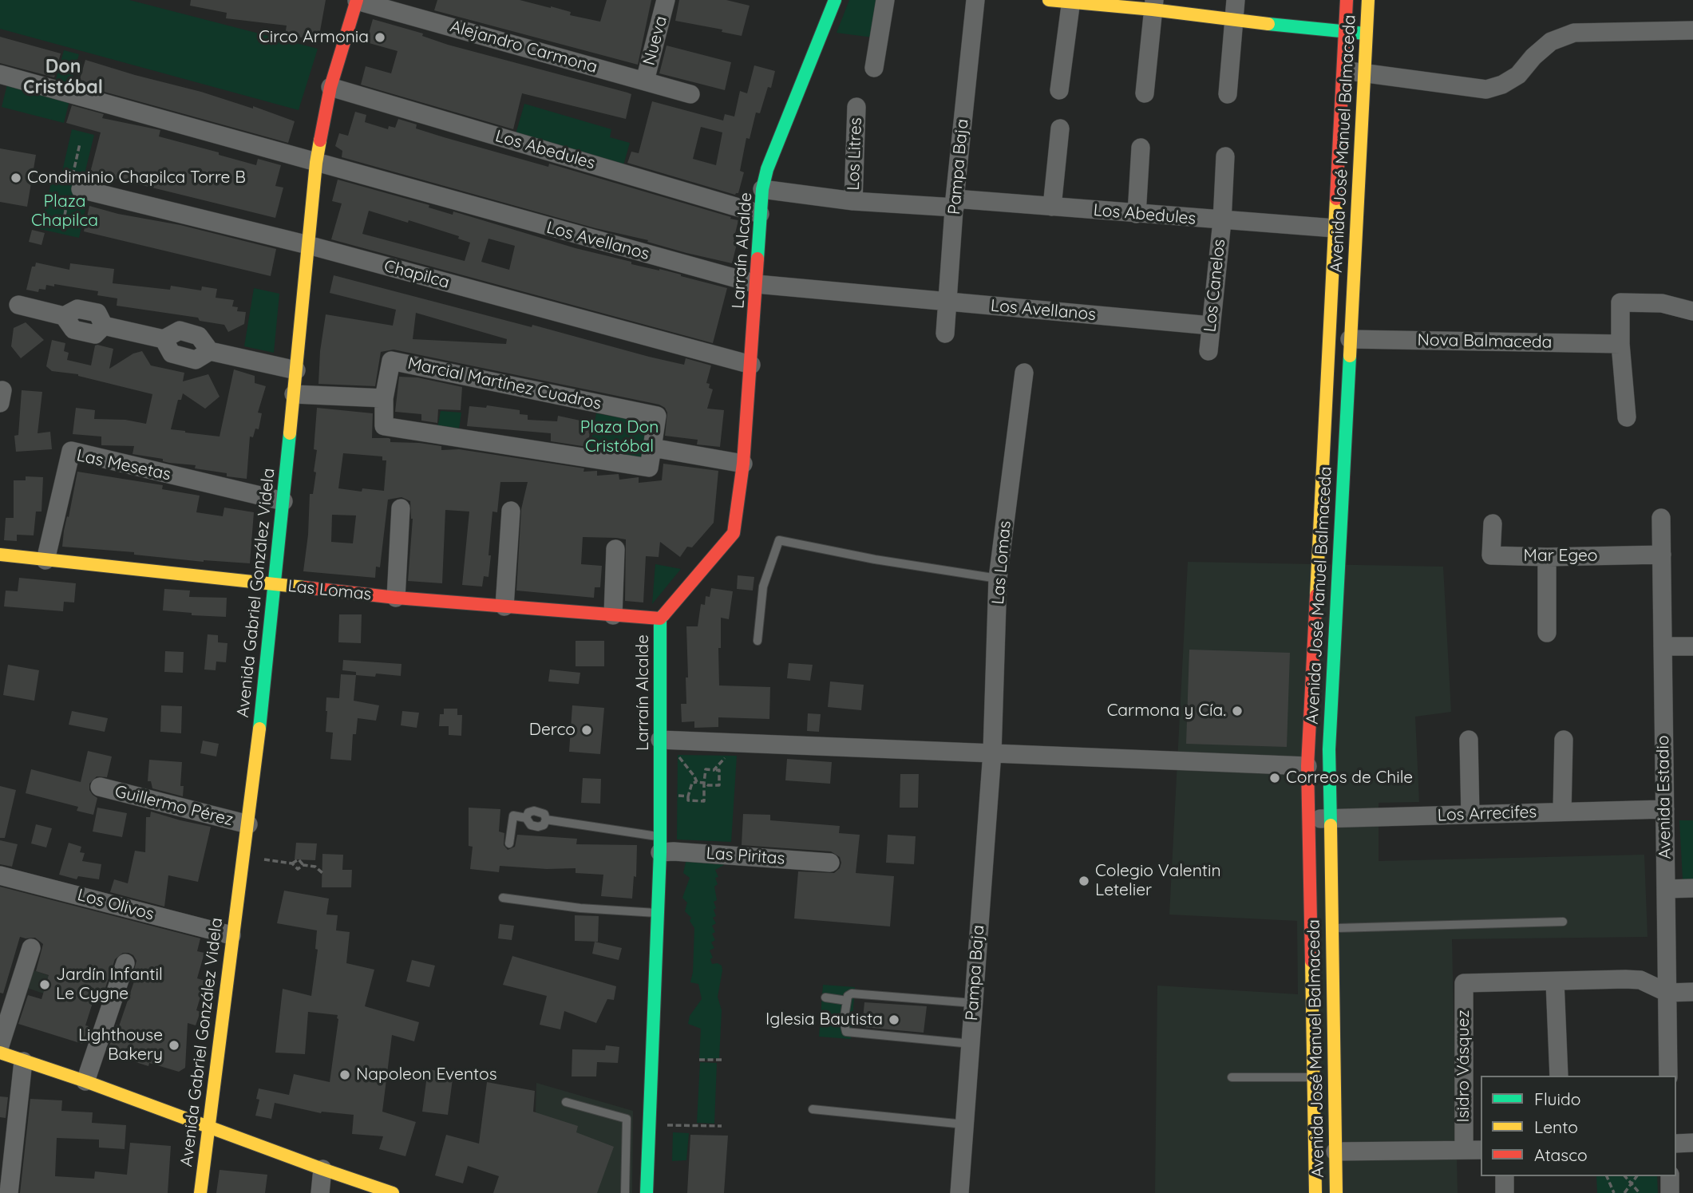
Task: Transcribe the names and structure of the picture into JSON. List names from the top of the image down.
{
  "streets": {
    "main road": [
      "Avenida José Manuel Balmaceda",
      "Larraín Alcalde",
      "Las Lomas",
      "Avenida Gabriel González Videla"
    ],
    "street": [
      "Nueva",
      "Alejandro Carmona",
      "Los Abedules",
      "Los Litres",
      "Pampa Baja",
      "Los Avellanos",
      "Chapilca",
      "Los Canelos",
      "Nova Balmaceda",
      "Marcial Martínez Cuadros",
      "Las Mesetas",
      "Mar Egeo",
      "Avenida Estadio",
      "Guillermo Pérez",
      "Los Arrecifes",
      "Las Piritas",
      "Los Olivos",
      "Isidro Vásquez"
    ]
  },
  "crossings": [
    ["Nueva", "Alejandro Carmona"],
    ["Alejandro Carmona", "Avenida Gabriel González Videla"],
    ["Avenida José Manuel Balmaceda", "Los Abedules"],
    ["Avenida José Manuel Balmaceda", "Nova Balmaceda"],
    ["Avenida José Manuel Balmaceda", "Los Arrecifes"],
    ["Los Abedules", "Los Litres"],
    ["Los Abedules", "Pampa Baja"],
    ["Los Abedules", "Larraín Alcalde"],
    ["Los Abedules", "Los Canelos"],
    ["Los Abedules", "Avenida Gabriel González Videla"],
    ["Pampa Baja", "Los Avellanos"],
    ["Pampa Baja", "Las Lomas"],
    ["Los Avellanos", "Larraín Alcalde"],
    ["Los Avellanos", "Los Canelos"],
    ["Los Avellanos", "Avenida Gabriel González Videla"],
    ["Larraín Alcalde", "Chapilca"],
    ["Larraín Alcalde", "Las Lomas"],
    ["Larraín Alcalde", "Las Piritas"],
    ["Chapilca", "Avenida Gabriel González Videla"],
    ["Las Mesetas", "Las Lomas"],
    ["Las Mesetas", "Avenida Gabriel González Videla"],
    ["Mar Egeo", "Avenida Estadio"],
    ["Las Lomas", "Avenida Gabriel González Videla"],
    ["Avenida Gabriel González Videla", "Guillermo Pérez"],
    ["Avenida Gabriel González Videla", "Los Olivos"],
    ["Avenida Estadio", "Los Arrecifes"]
  ],
  "districts": ["Don Cristóbal"],
  "parks": ["Plaza Chapilca", "Plaza Don Cristóbal"],
  "places": [
    "Circo Armonia",
    "Condiminio Chapilca Torre B",
    "Carmona y Cía.",
    "Derco",
    "Correos de Chile",
    "Colegio Valentin Letelier",
    "Jardín Infantil Le Cygne",
    "Iglesia Bautista",
    "Lighthouse Bakery",
    "Napoleon Eventos"
  ],
  "legend": ["Fluido", "Lento", "Atasco"]
}
